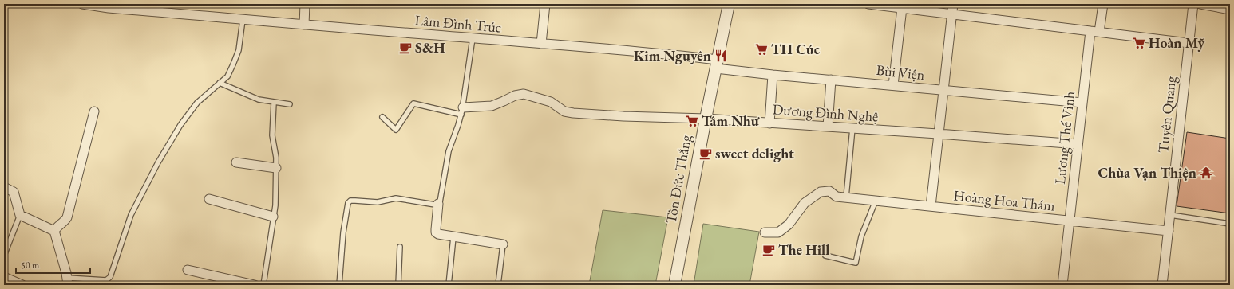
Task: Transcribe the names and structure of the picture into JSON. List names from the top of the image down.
{
  "streets": {
    "street": [
      "Lâm Đình Trúc",
      "Bùi Viện",
      "Dương Đình Nghệ",
      "Tuyên Quang",
      "Lương Thế Vinh",
      "Tôn Đức Thắng",
      "Hoàng Hoa Thám"
    ]
  },
  "crossings": [
    ["Lâm Đình Trúc", "Bùi Viện"],
    ["Lâm Đình Trúc", "Tôn Đức Thắng"],
    ["Bùi Viện", "Lương Thế Vinh"],
    ["Bùi Viện", "Tôn Đức Thắng"],
    ["Dương Đình Nghệ", "Lương Thế Vinh"],
    ["Dương Đình Nghệ", "Tôn Đức Thắng"],
    ["Tuyên Quang", "Hoàng Hoa Thám"],
    ["Lương Thế Vinh", "Hoàng Hoa Thám"]
  ],
  "places": {
    "supermarket": ["Hoàn Mỹ", "TH Cúc", "Tâm Như"],
    "cafe": ["S&H", "sweet delight", "The Hill"],
    "restaurant": ["Kim Nguyên"],
    "temple": ["Chùa Vạn Thiện"]
  },
  "scale_bar": "50 m"
}
